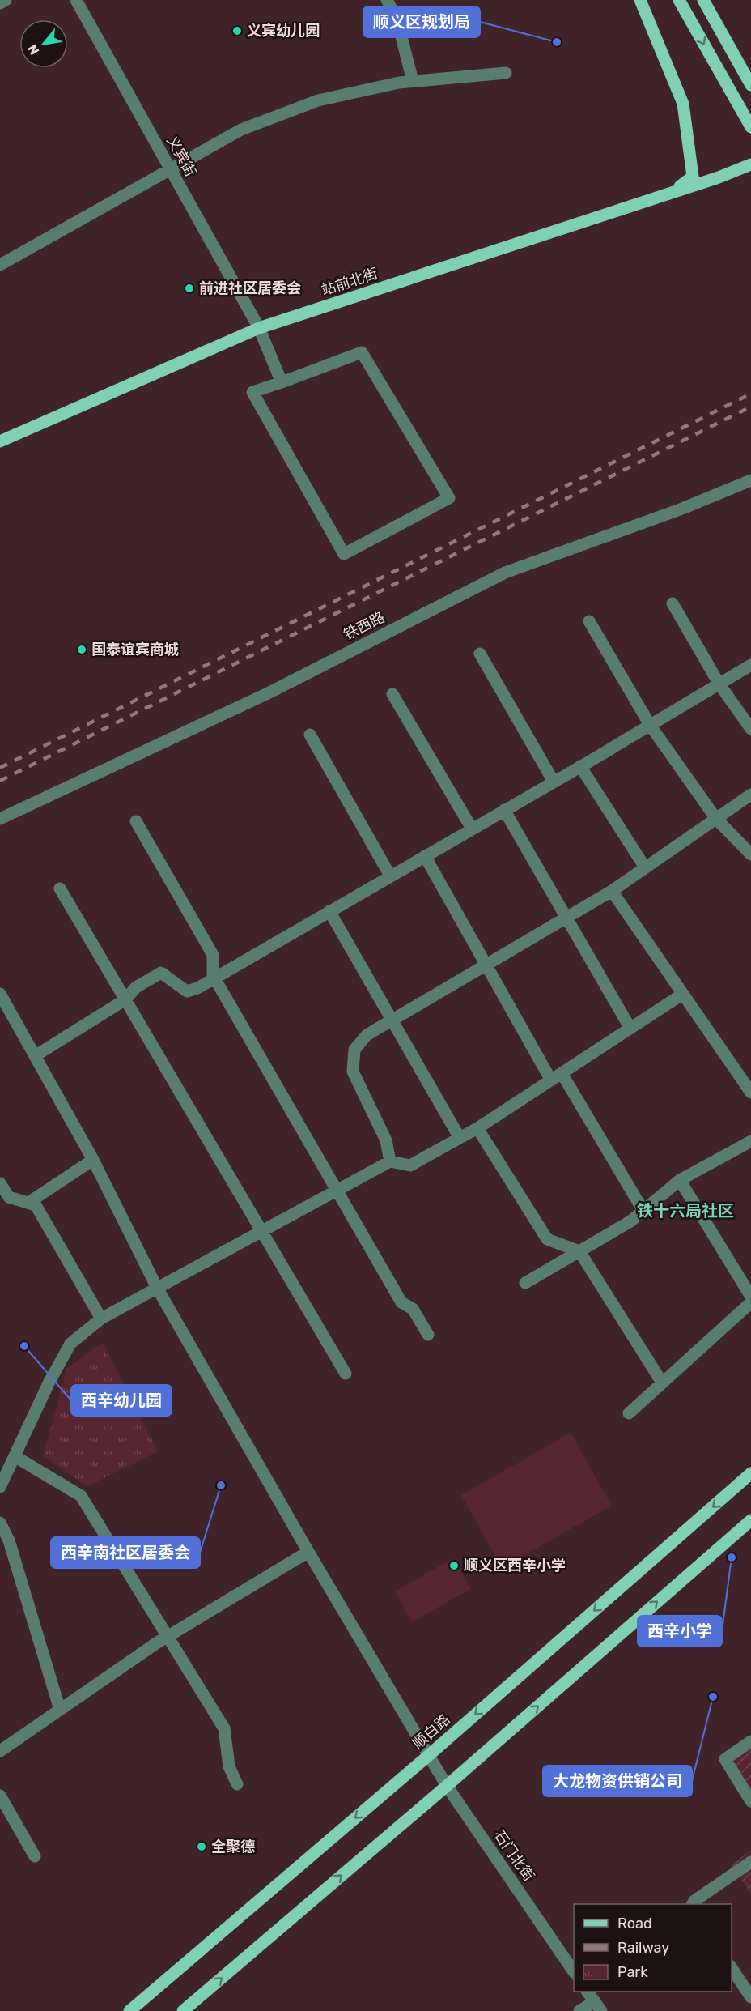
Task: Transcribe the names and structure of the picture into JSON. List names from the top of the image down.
{
  "streets": {
    "main road": ["站前北街", "顺白路"],
    "street": ["义宾街", "铁西路", "石门北街"]
  },
  "crossings": [
    ["义宾街", "站前北街"],
    ["顺白路", "石门北街"]
  ],
  "districts": ["铁十六局社区"],
  "places": [
    "义宾幼儿园",
    "顺义区规划局",
    "前进社区居委会",
    "国泰谊宾商城",
    "西辛幼儿园",
    "西辛南社区居委会",
    "西辛小学",
    "顺义区西辛小学",
    "大龙物资供销公司",
    "全聚德"
  ],
  "legend": ["Road", "Railway", "Park"],
  "north": "bottom left"
}
